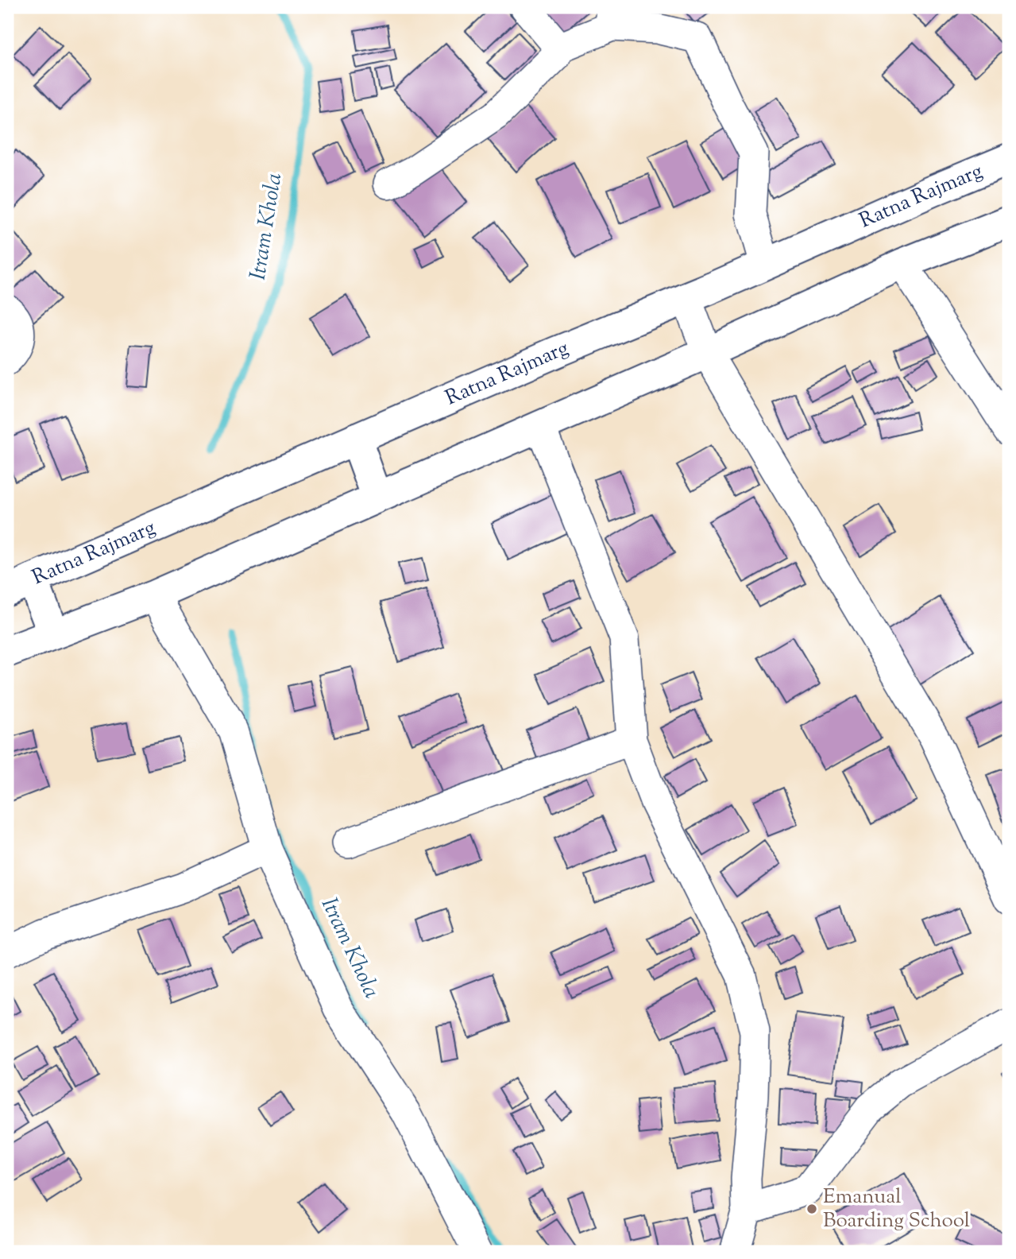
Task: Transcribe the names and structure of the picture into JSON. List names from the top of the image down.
{
  "streets": {
    "main road": ["Ratna Rajmarg"]
  },
  "water": ["Itram Khola"],
  "places": ["Emanual Boarding School"]
}
